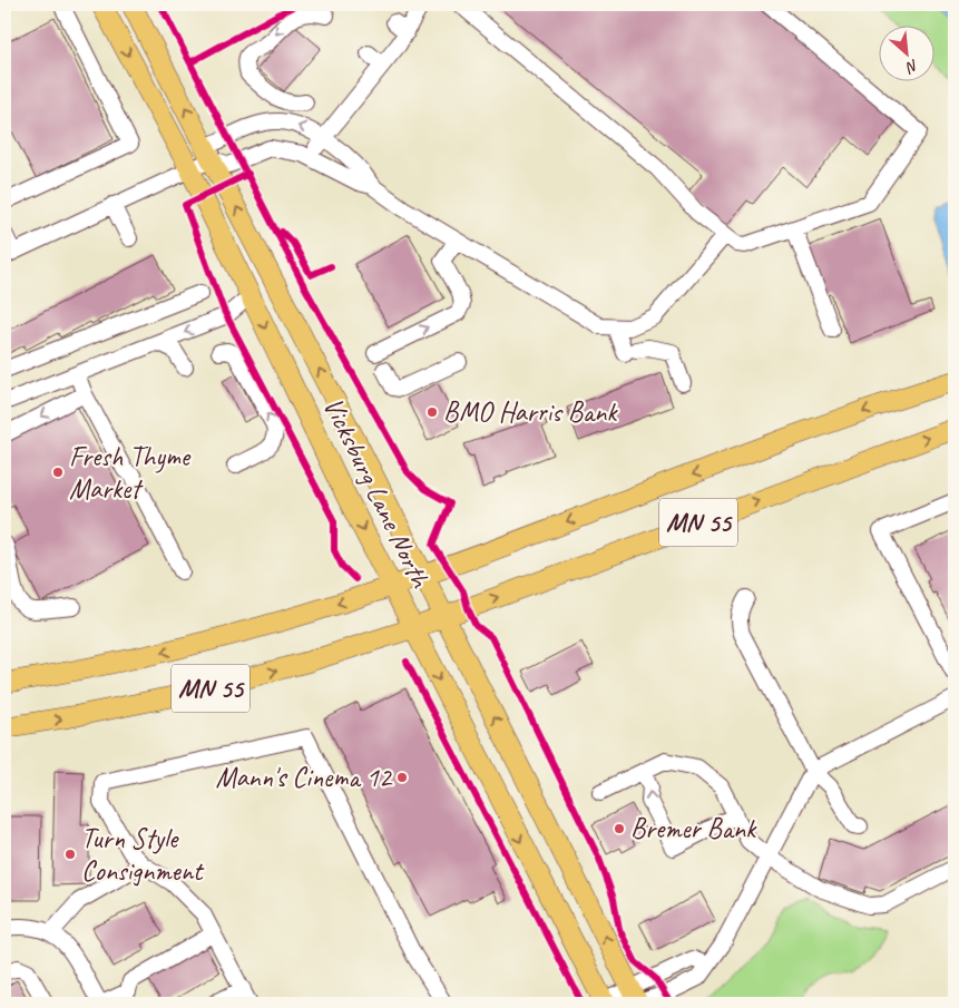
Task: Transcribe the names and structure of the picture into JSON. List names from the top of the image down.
{
  "streets": {
    "main road": ["Vicksburg Lane North", "MN 55"]
  },
  "crossings": [
    ["Vicksburg Lane North", "MN 55"]
  ],
  "places": [
    "BMO Harris Bank",
    "Fresh Thyme Market",
    "Mann's Cinema 12",
    "Bremer Bank",
    "Turn Style Consignment"
  ],
  "north": "bottom right"
}
